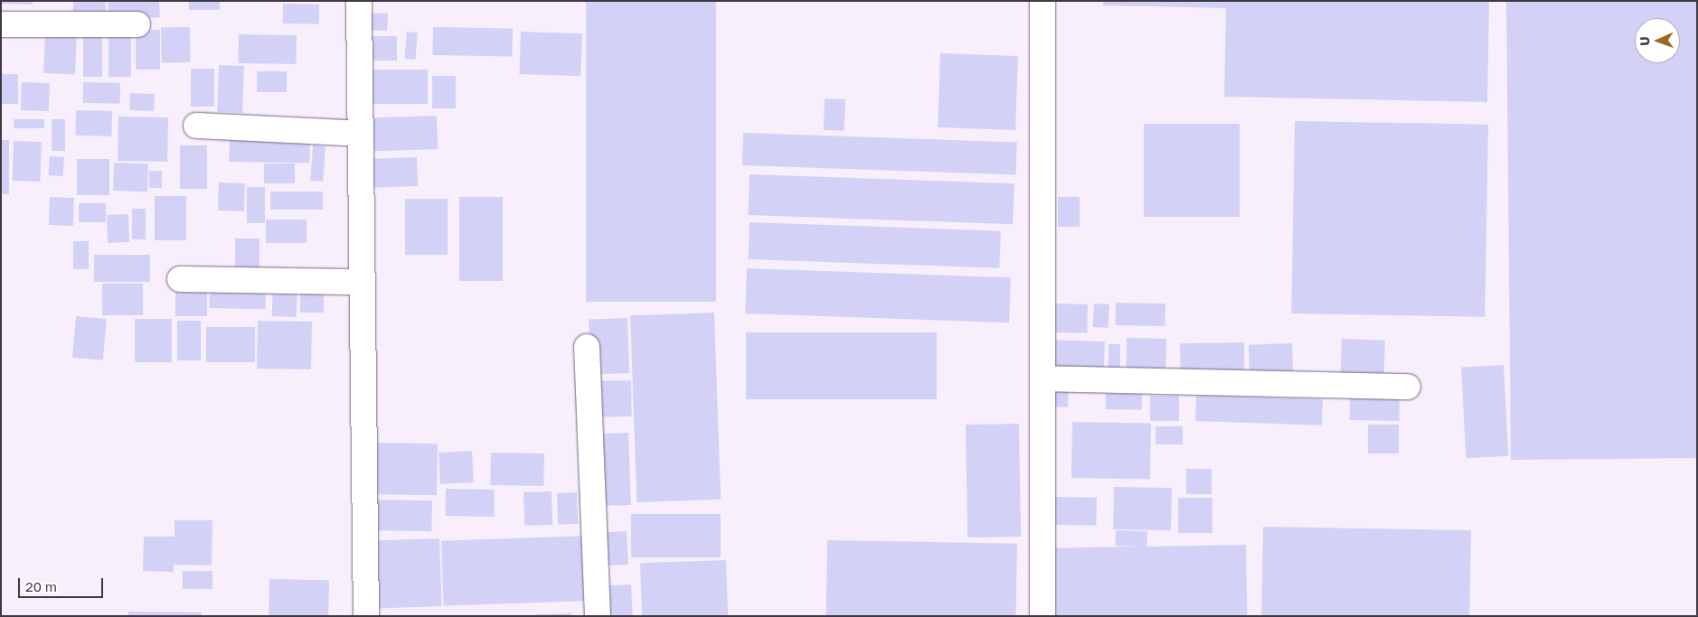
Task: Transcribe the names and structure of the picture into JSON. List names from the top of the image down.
{
  "scale_bar": "20 m",
  "north": "left"
}
